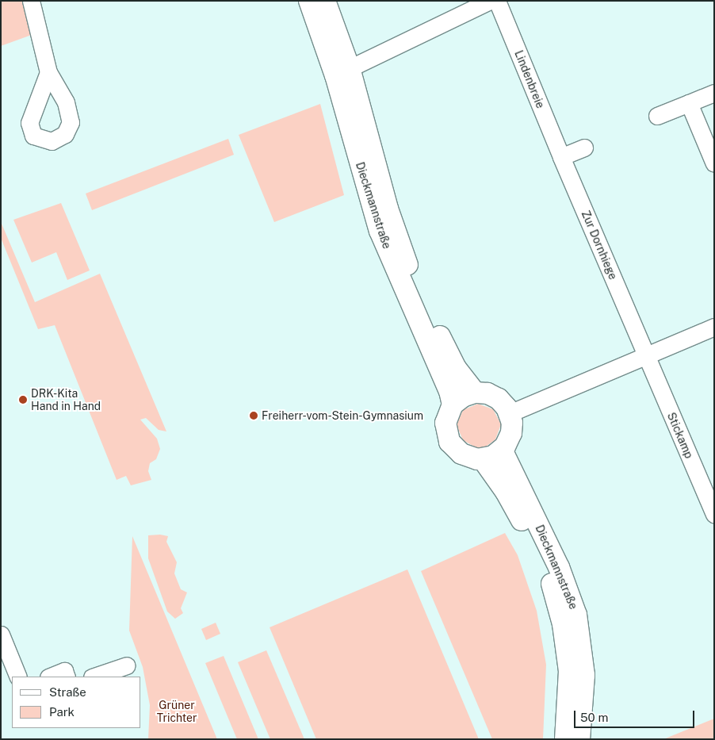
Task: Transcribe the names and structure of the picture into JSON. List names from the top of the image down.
{
  "streets": {
    "street": [
      "Lindenbreie",
      "Dieckmannstraße",
      "Zur Dornhiege",
      "Stickamp"
    ]
  },
  "crossings": [
    ["Lindenbreie", "Zur Dornhiege"],
    ["Zur Dornhiege", "Stickamp"]
  ],
  "parks": ["Grüner Trichter"],
  "places": ["DRK-Kita Hand in Hand", "Freiherr-vom-Stein-Gymnasium"],
  "legend": ["Straße", "Park"],
  "scale_bar": "50 m"
}
